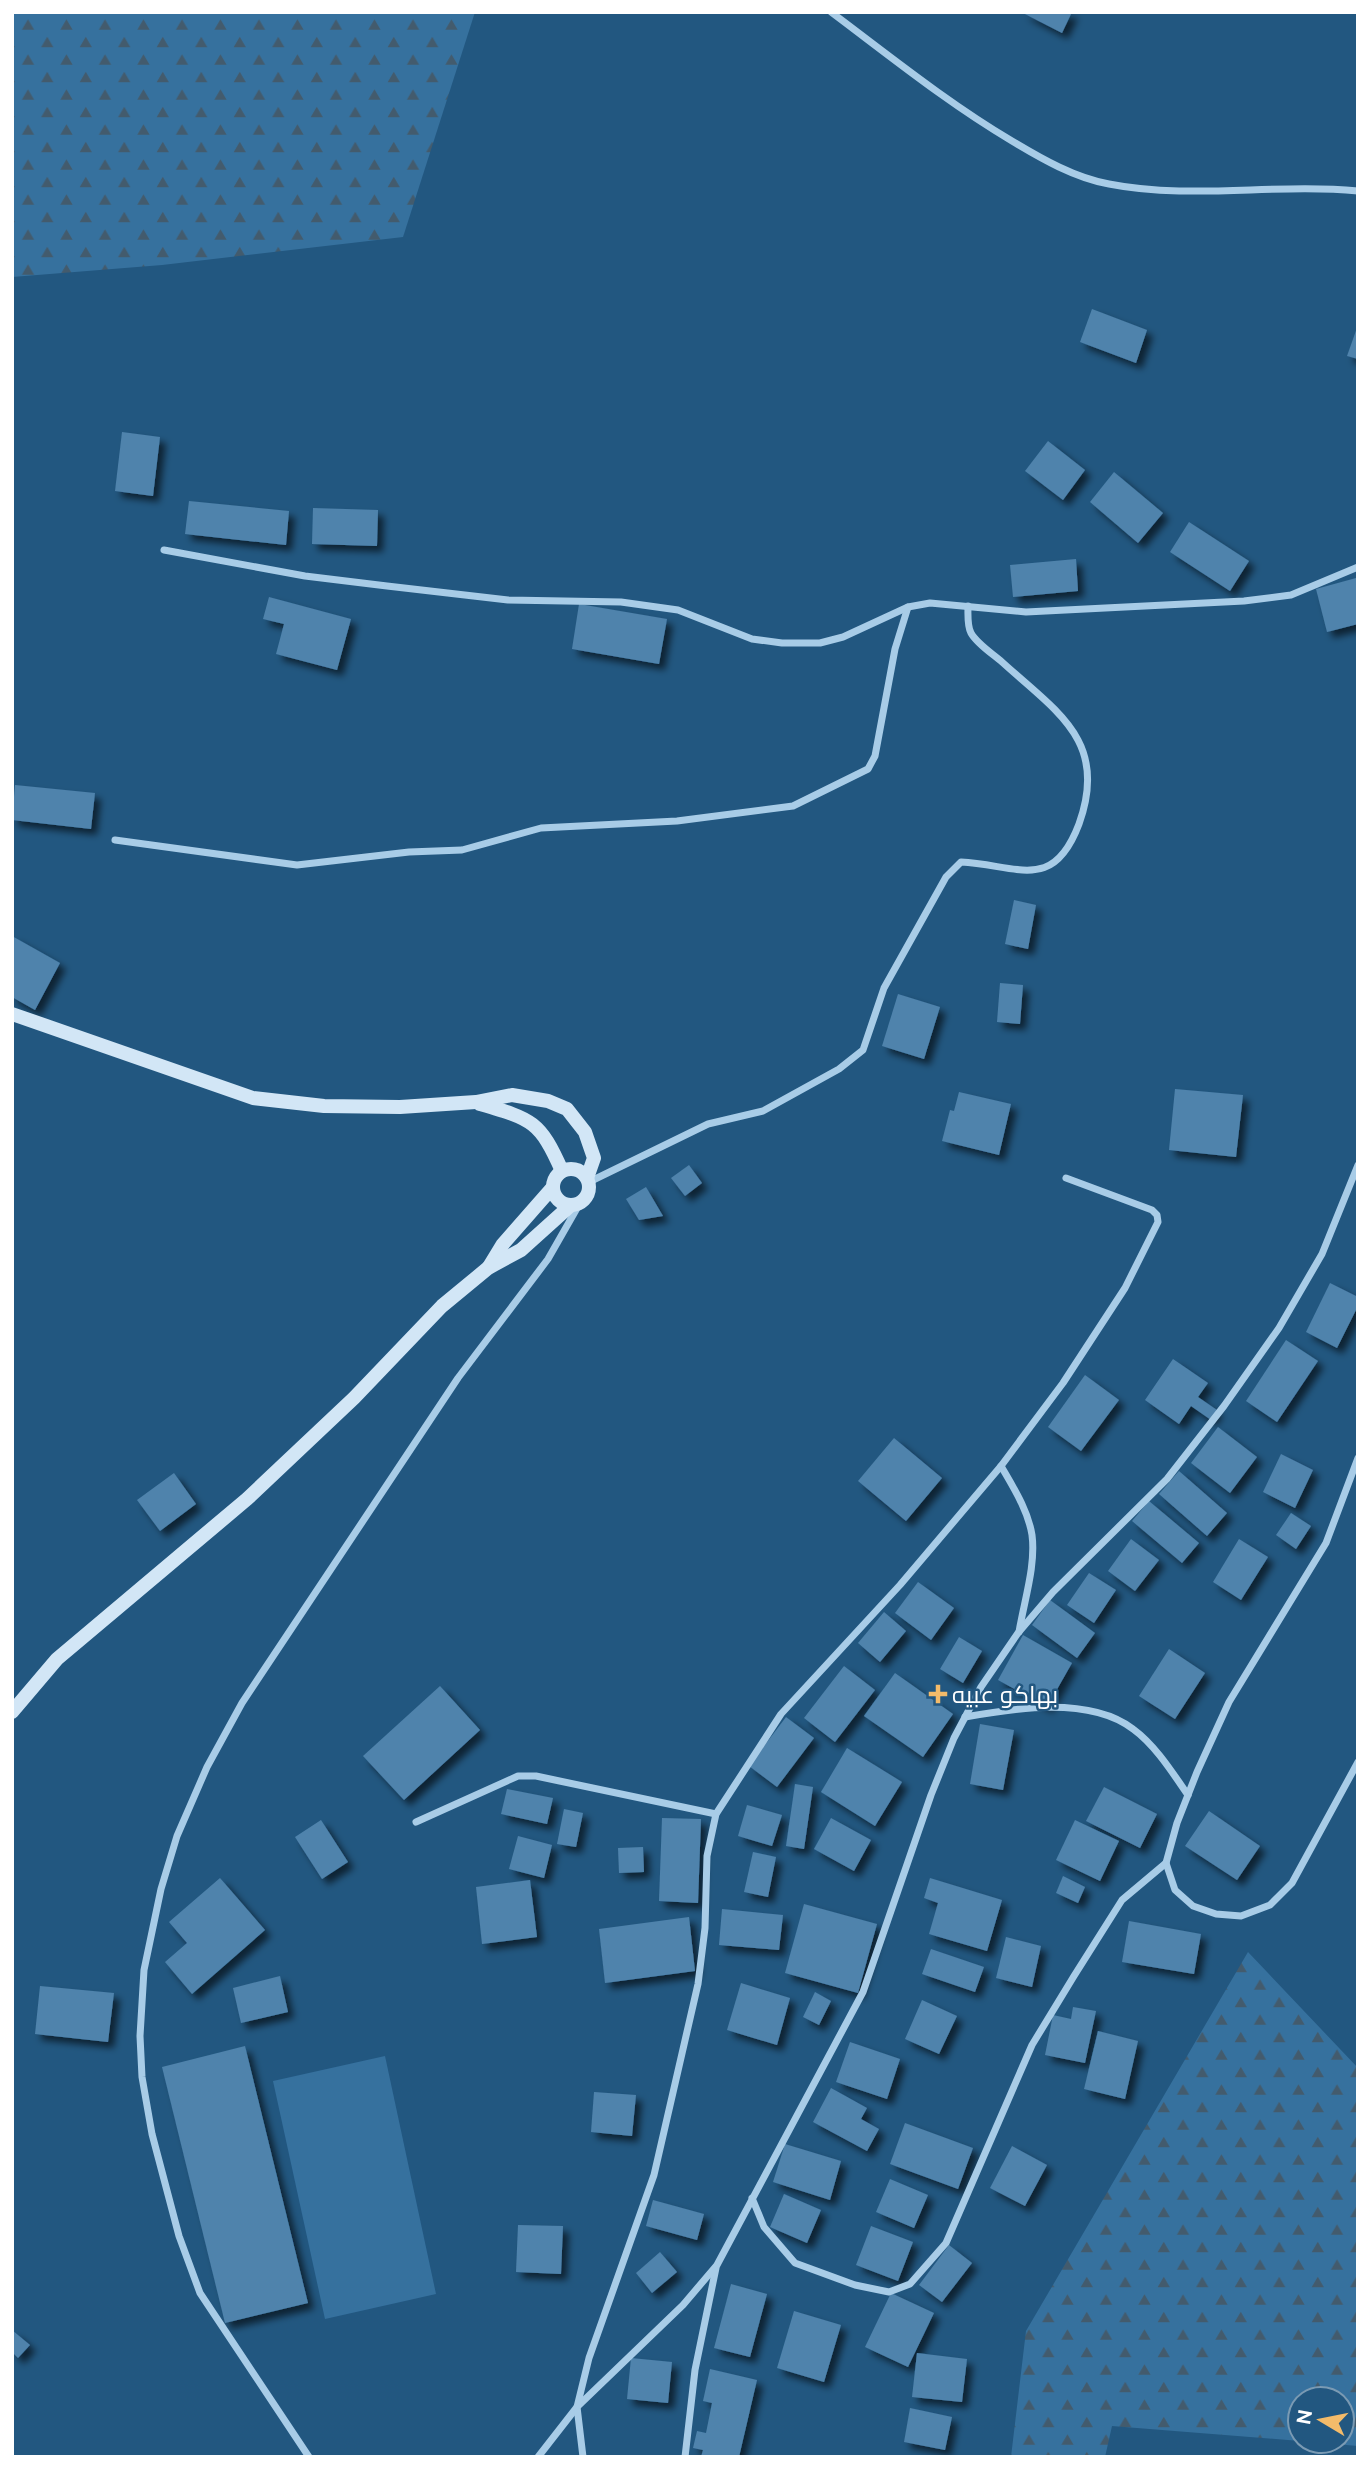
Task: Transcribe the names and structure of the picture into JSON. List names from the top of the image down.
{
  "places": {
    "health": ["بهاكو عبيه"]
  },
  "north": "left"
}
